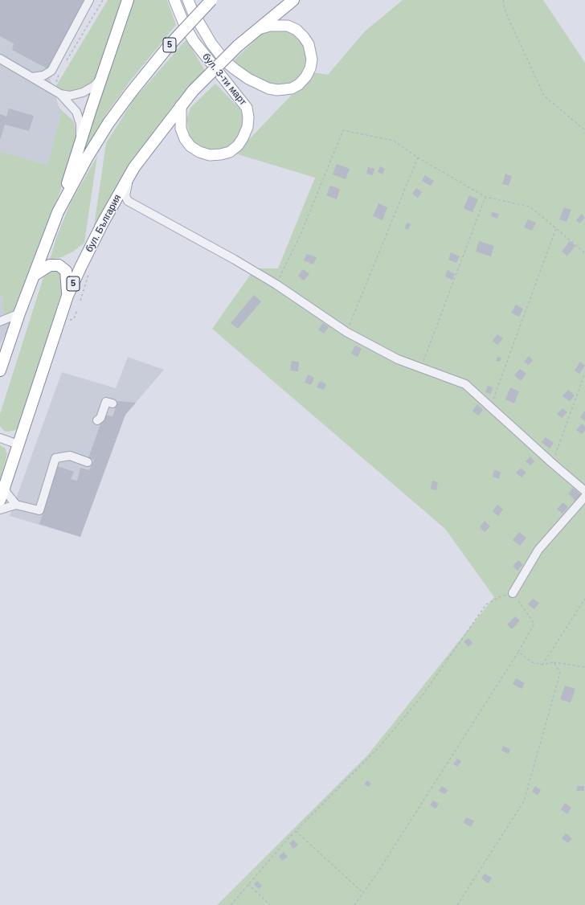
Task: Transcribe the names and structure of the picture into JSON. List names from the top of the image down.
{
  "streets": {
    "highway": ["5", "бул. България"],
    "main road": ["бул. 3-ти март"]
  },
  "crossings": [
    ["бул. 3-ти март", "бул. България"]
  ]
}
